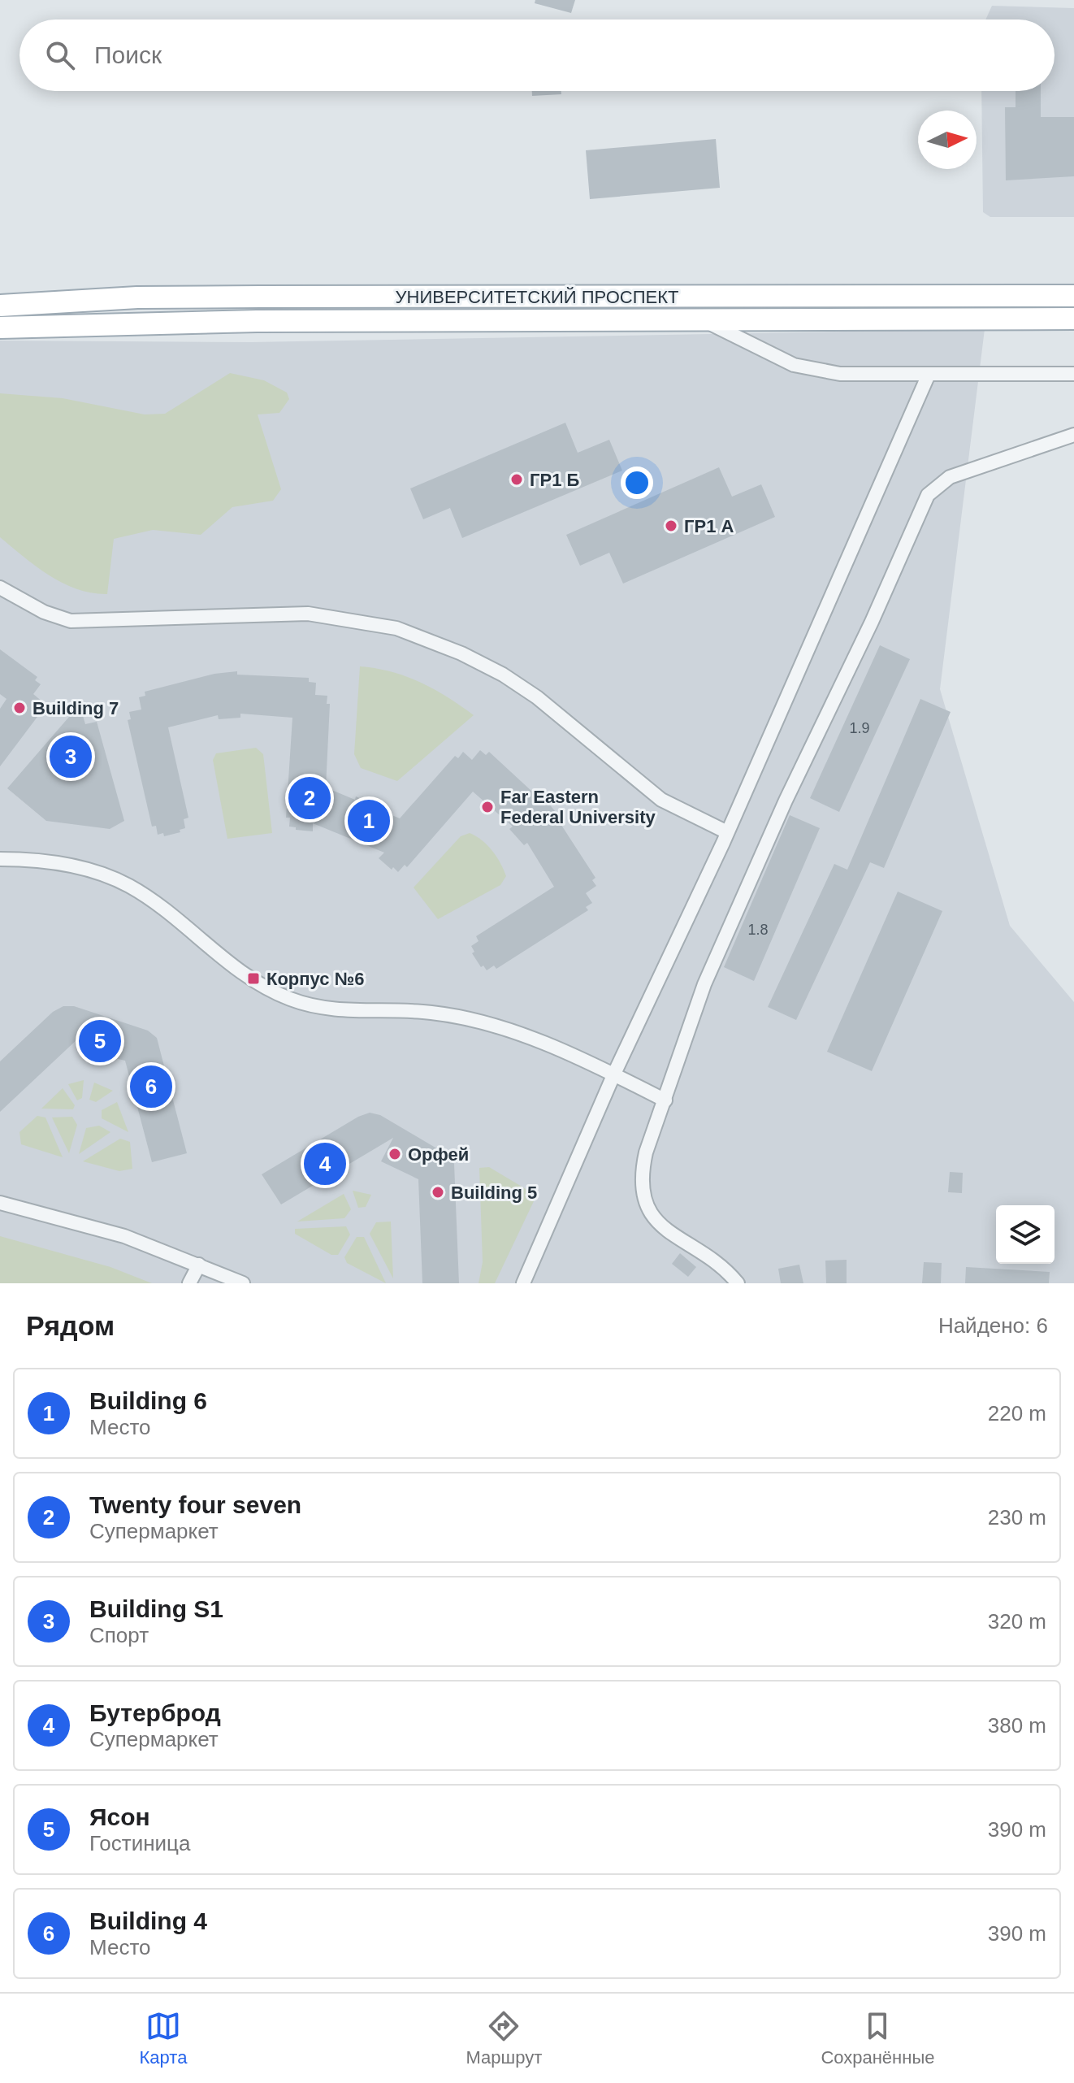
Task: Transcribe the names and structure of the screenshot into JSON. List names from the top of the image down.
{
  "streets": {
    "main road": ["УНИВЕРСИТЕТСКИЙ ПРОСПЕКТ"]
  },
  "places": {
    "other": [
      "ГР1 Б",
      "ГР1 А",
      "Building 7",
      "Far Eastern Federal University",
      "Орфей",
      "Building 5"
    ],
    "transit": ["Корпус №6"]
  },
  "house_numbers": ["1.9", "1.8"],
  "north": "right",
  "page": {
    "search": "Поиск",
    "pins": [
      "3",
      "2",
      "1",
      "5",
      "6",
      "4"
    ],
    "heading": ["Рядом", "Найдено: 6"],
    "list": [
      {
        "mark": "1",
        "name": "Building 6",
        "note": "Место",
        "value": "220 m"
      },
      {
        "mark": "2",
        "name": "Twenty four seven",
        "note": "Супермаркет",
        "value": "230 m"
      },
      {
        "mark": "3",
        "name": "Building S1",
        "note": "Спорт",
        "value": "320 m"
      },
      {
        "mark": "4",
        "name": "Бутерброд",
        "note": "Супермаркет",
        "value": "380 m"
      },
      {
        "mark": "5",
        "name": "Ясон",
        "note": "Гостиница",
        "value": "390 m"
      },
      {
        "mark": "6",
        "name": "Building 4",
        "note": "Место",
        "value": "390 m"
      }
    ],
    "nav": ["Карта", "Маршрут", "Сохранённые"]
  }
}
